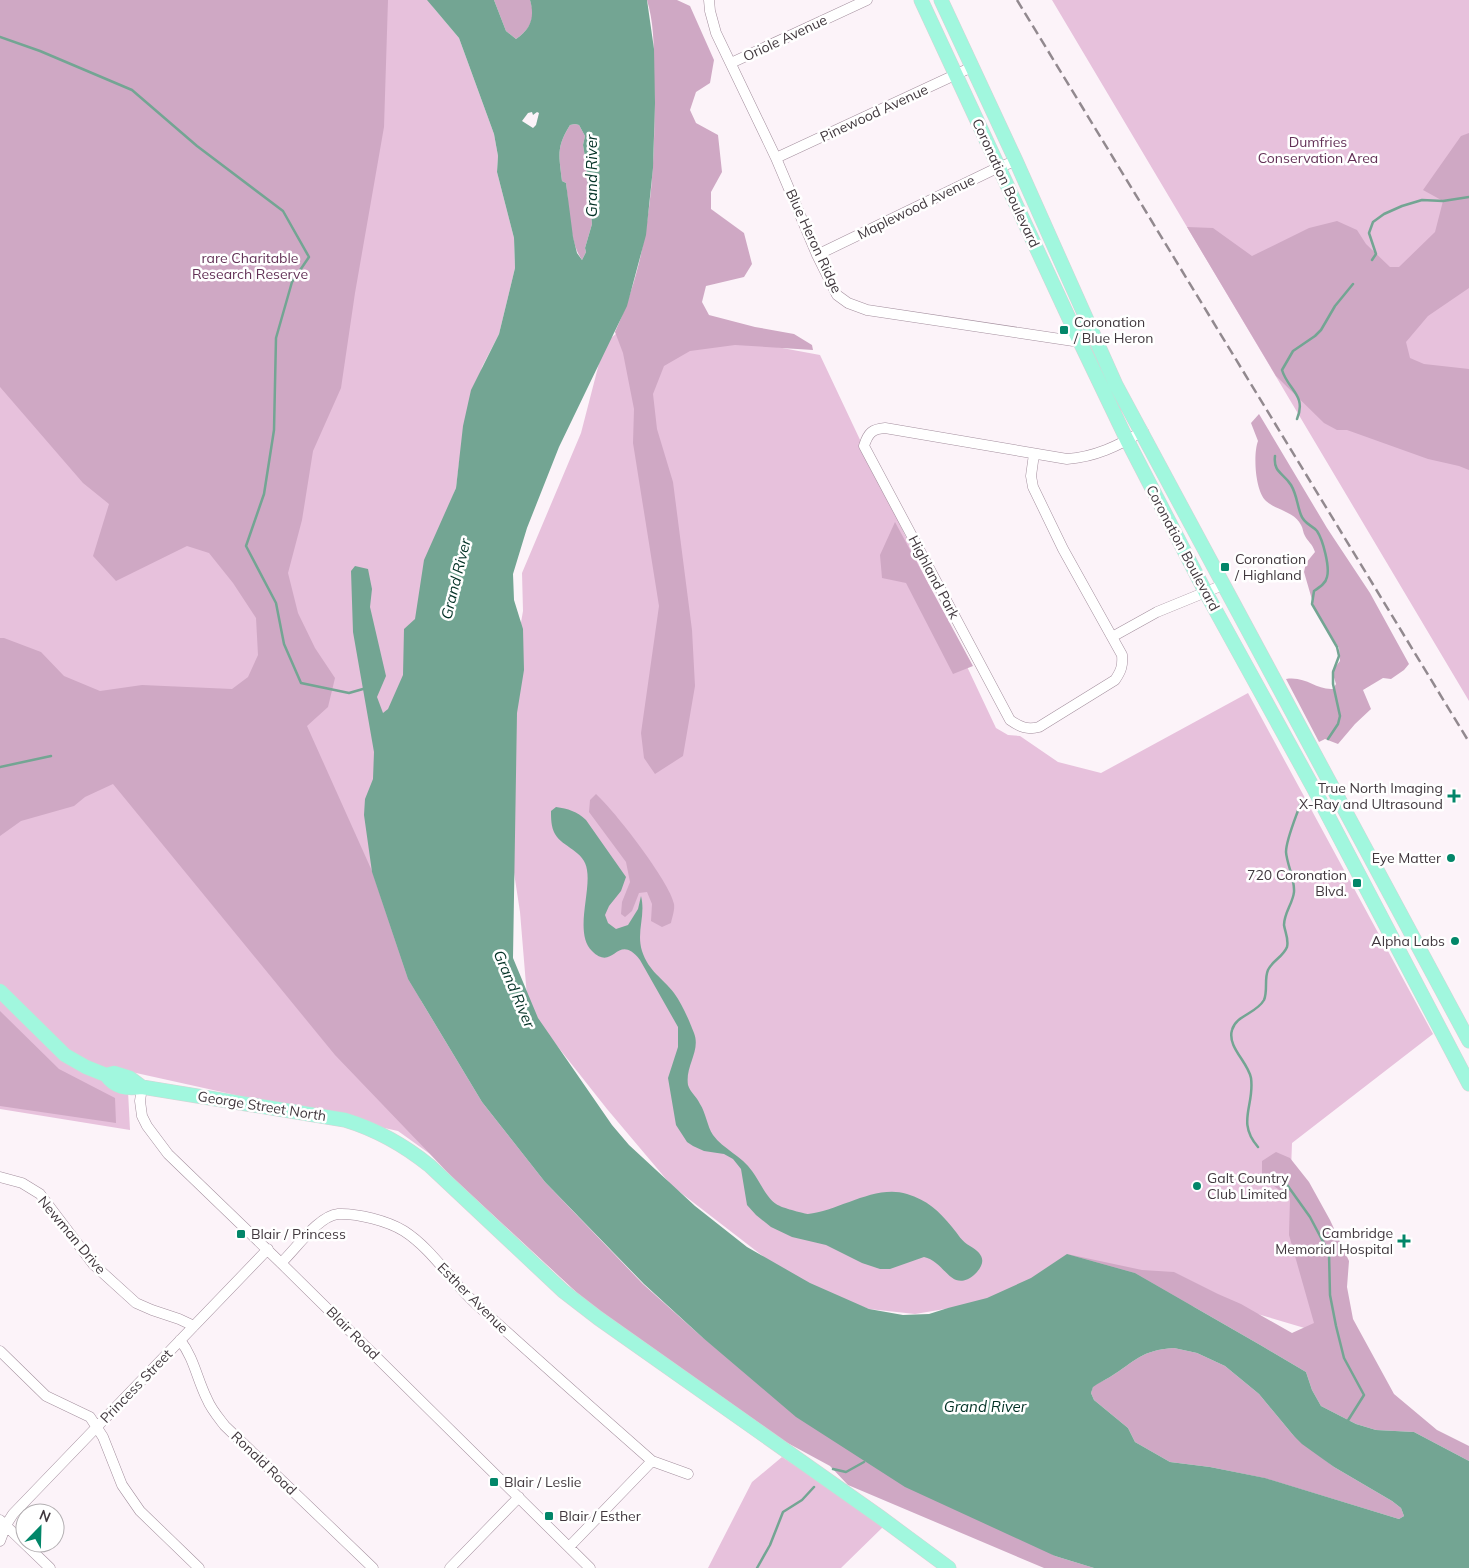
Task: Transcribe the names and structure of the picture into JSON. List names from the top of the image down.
{
  "streets": {
    "main road": ["Coronation Boulevard", "George Street North"],
    "street": [
      "Oriole Avenue",
      "Pinewood Avenue",
      "Maplewood Avenue",
      "Blue Heron Ridge",
      "Highland Park",
      "Newman Drive",
      "Esther Avenue",
      "Blair Road",
      "Princess Street",
      "Ronald Road"
    ]
  },
  "crossings": [
    ["Oriole Avenue", "Blue Heron Ridge"],
    ["Pinewood Avenue", "Coronation Boulevard"],
    ["Pinewood Avenue", "Blue Heron Ridge"],
    ["Coronation Boulevard", "Maplewood Avenue"],
    ["Coronation Boulevard", "Blue Heron Ridge"],
    ["Coronation Boulevard", "Highland Park"],
    ["Maplewood Avenue", "Blue Heron Ridge"],
    ["George Street North", "Blair Road"],
    ["Newman Drive", "Princess Street"],
    ["Esther Avenue", "Blair Road"],
    ["Blair Road", "Princess Street"],
    ["Princess Street", "Ronald Road"]
  ],
  "water": ["Grand River"],
  "parks": ["Dumfries Conservation Area", "rare Charitable Research Reserve"],
  "places": {
    "transit": [
      "Coronation / Blue Heron",
      "Coronation / Highland",
      "720 Coronation Blvd.",
      "Blair / Princess",
      "Blair / Leslie",
      "Blair / Esther"
    ],
    "health": ["True North Imaging X-Ray and Ultrasound", "Cambridge Memorial Hospital"],
    "other": ["Eye Matter", "Alpha Labs", "Galt Country Club Limited"]
  },
  "north": "top right"
}
